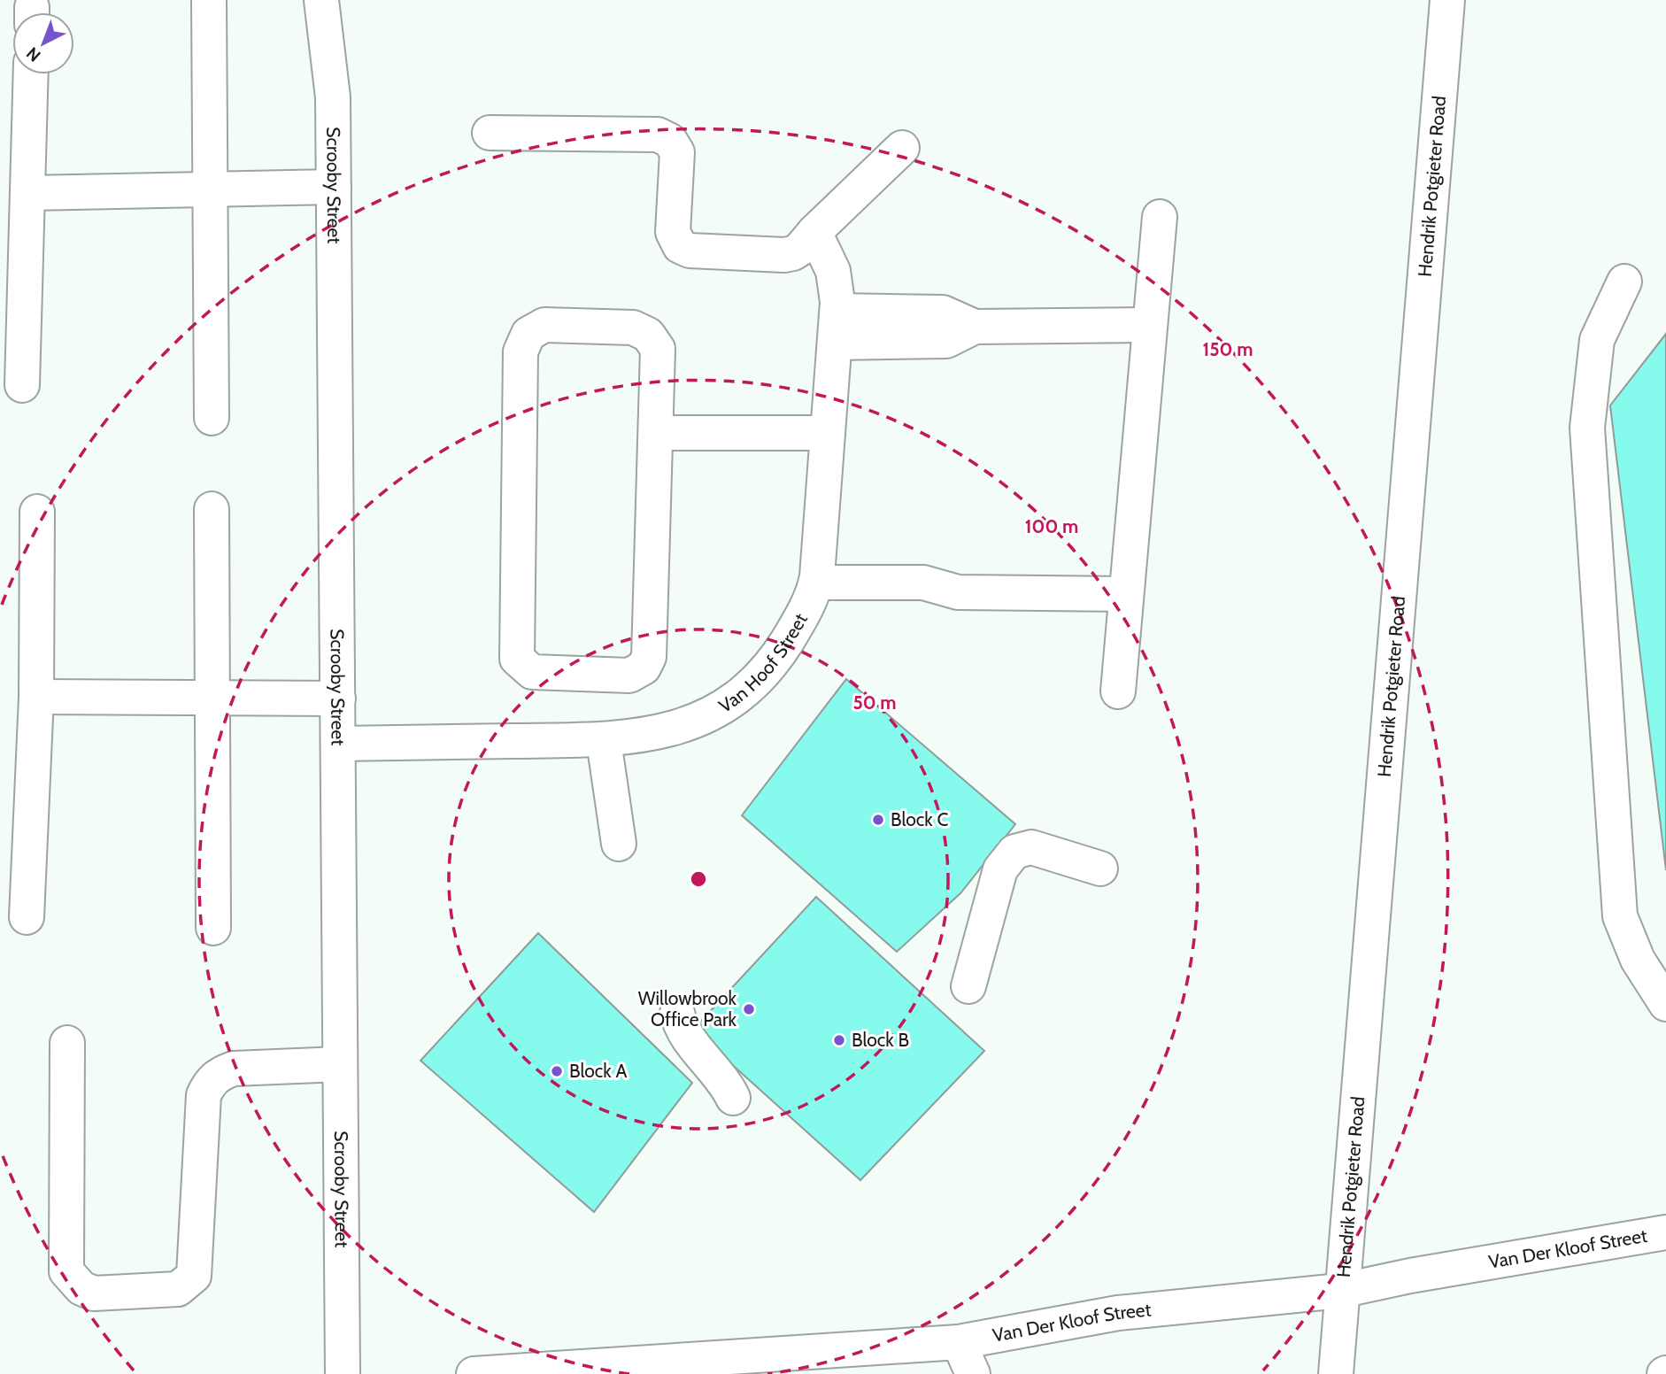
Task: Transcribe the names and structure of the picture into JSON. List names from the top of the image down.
{
  "streets": {
    "street": [
      "Scrooby Street",
      "Hendrik Potgieter Road",
      "Van Hoof Street",
      "Van Der Kloof Street"
    ]
  },
  "crossings": [
    ["Scrooby Street", "Van Hoof Street"],
    ["Hendrik Potgieter Road", "Van Der Kloof Street"]
  ],
  "places": [
    "Block C",
    "Willowbrook Office Park",
    "Block B",
    "Block A"
  ],
  "north": "bottom left",
  "rings": ["150 m", "100 m", "50 m"]
}
